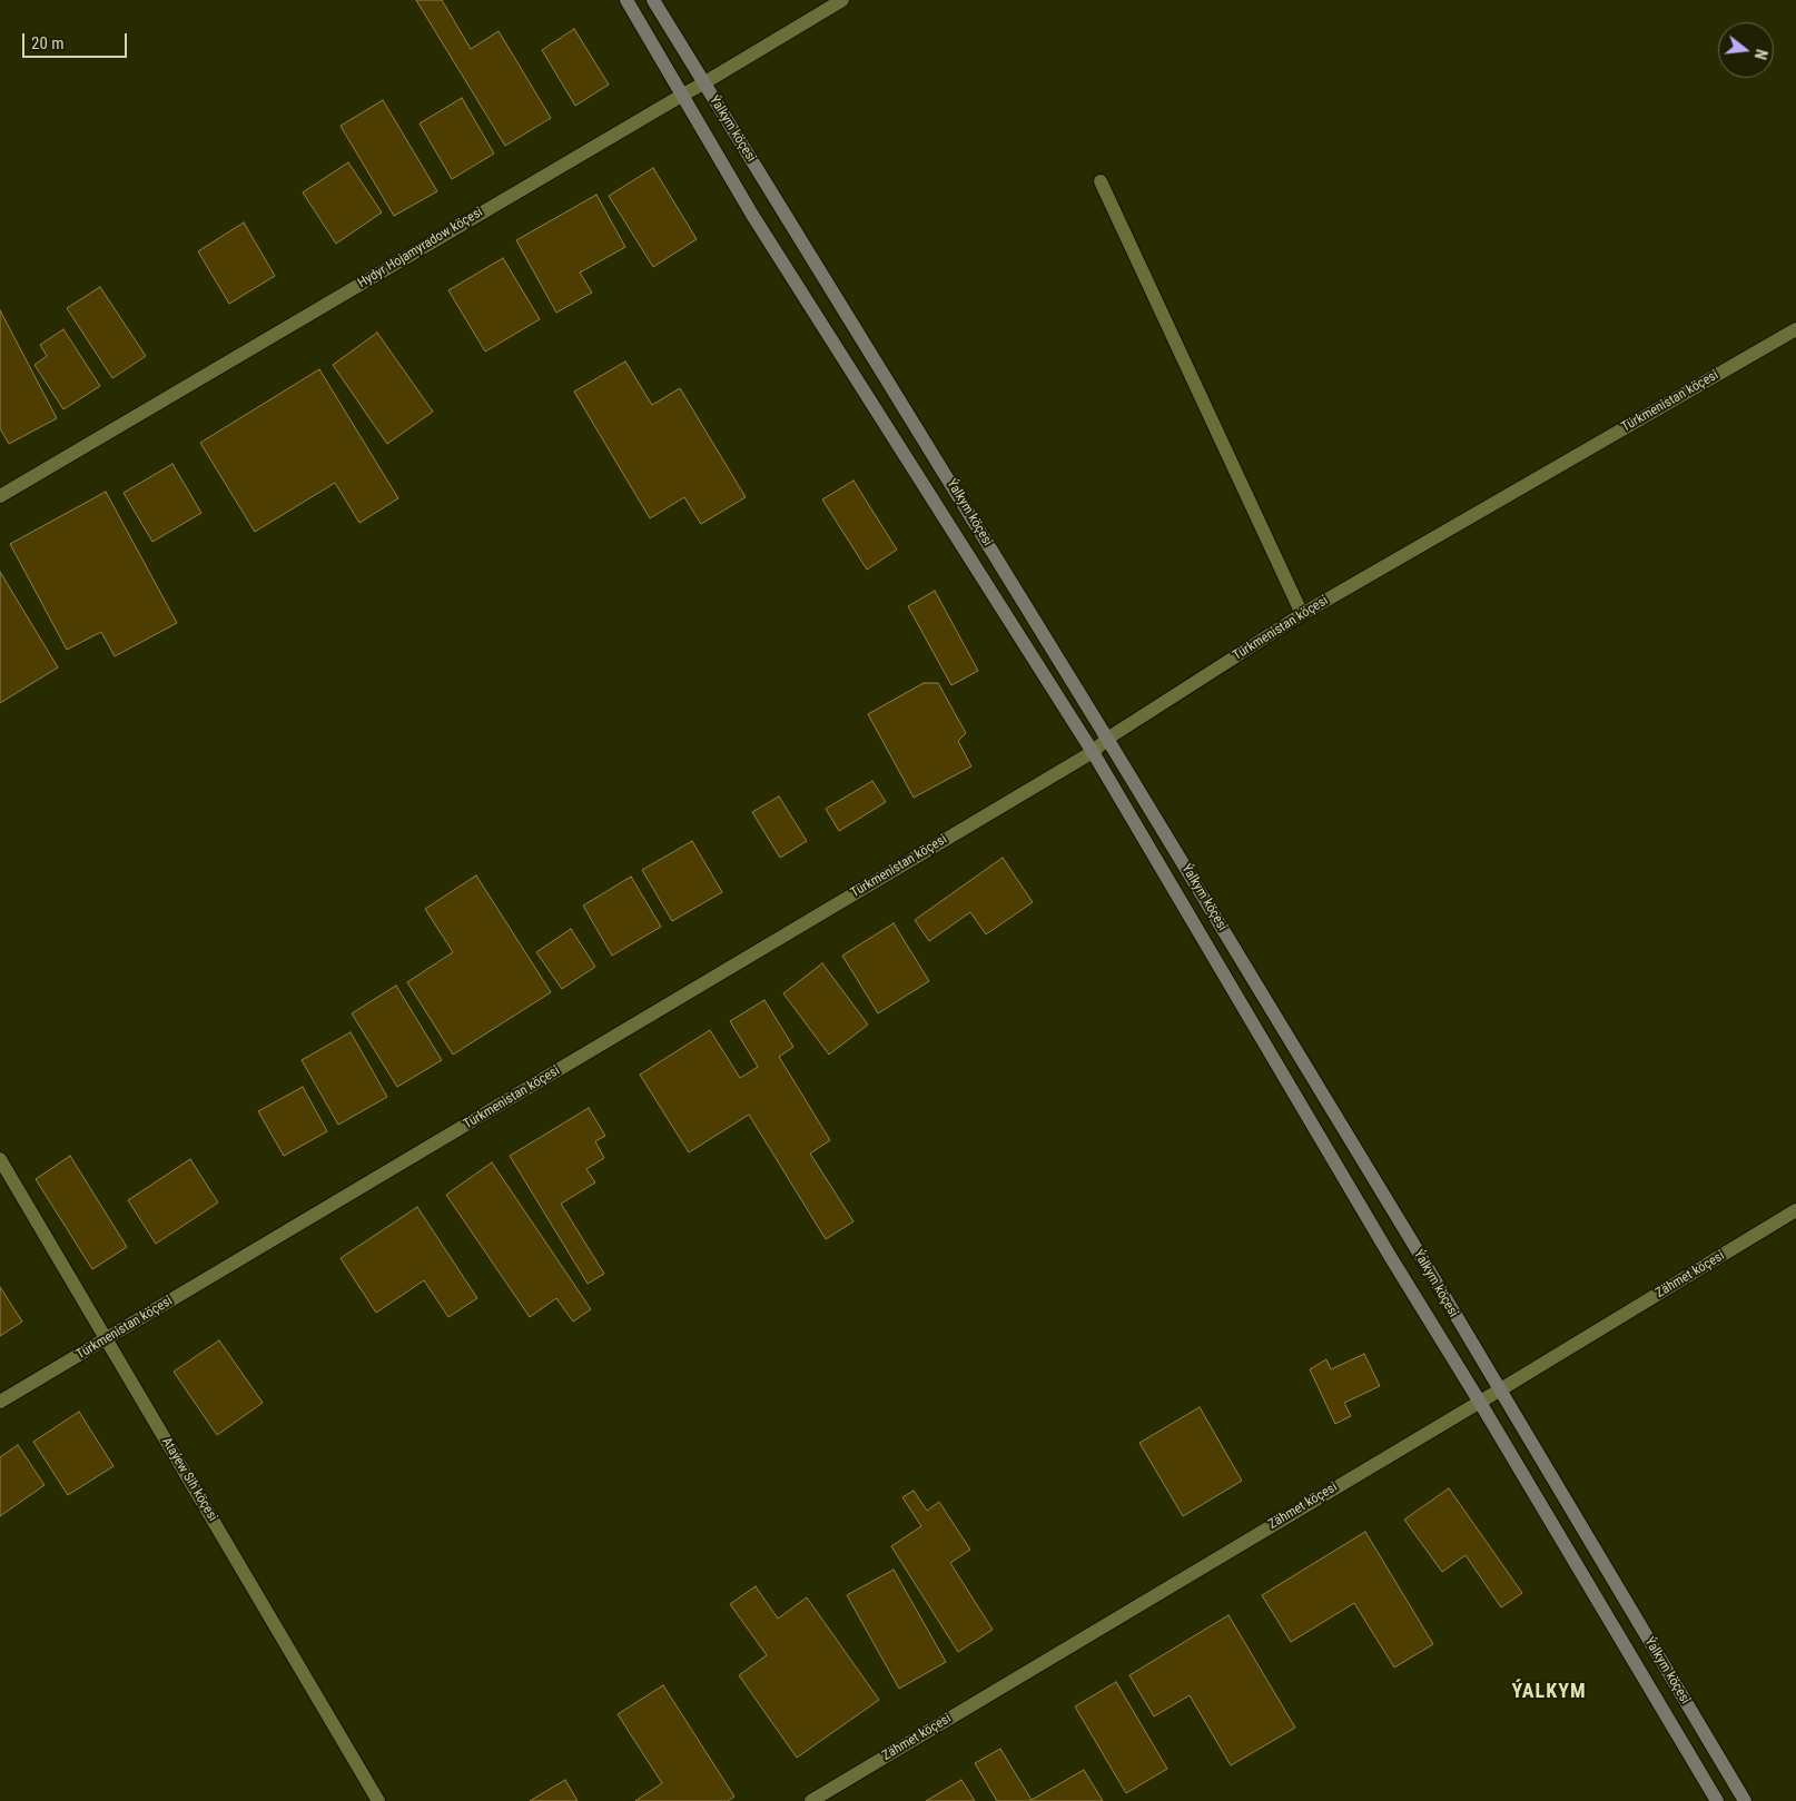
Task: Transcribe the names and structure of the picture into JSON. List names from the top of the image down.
{
  "streets": {
    "main road": ["Ýalkym köçesi"],
    "street": [
      "Hydyr Hojamyradow köçesi",
      "Türkmenistan köçesi",
      "Zähmet köçesi",
      "Ataýew Sih köçesi"
    ]
  },
  "crossings": [
    ["Ýalkym köçesi", "Hydyr Hojamyradow köçesi"],
    ["Ýalkym köçesi", "Türkmenistan köçesi"],
    ["Ýalkym köçesi", "Zähmet köçesi"],
    ["Türkmenistan köçesi", "Ataýew Sih köçesi"]
  ],
  "districts": ["ÝALKYM"],
  "scale_bar": "20 m",
  "north": "right"
}
